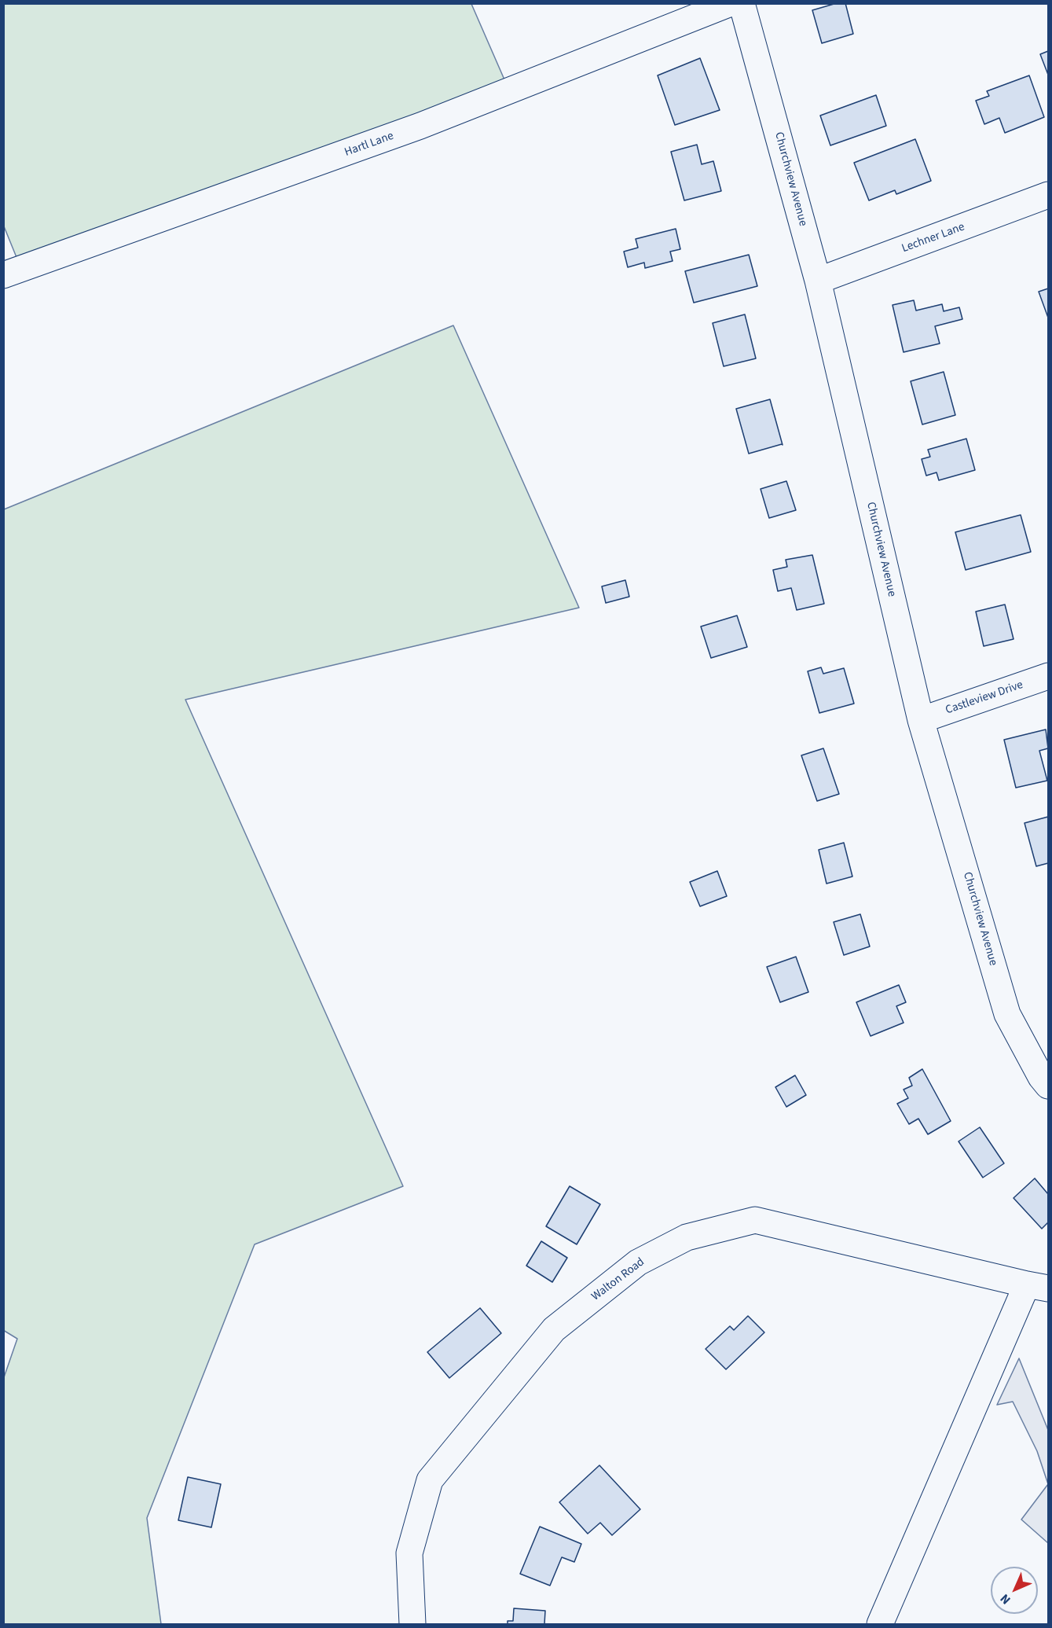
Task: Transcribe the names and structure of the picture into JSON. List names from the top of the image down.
{
  "streets": {
    "street": [
      "Hartl Lane",
      "Churchview Avenue",
      "Lechner Lane",
      "Castleview Drive",
      "Walton Road"
    ]
  },
  "crossings": [
    ["Churchview Avenue", "Lechner Lane"],
    ["Churchview Avenue", "Castleview Drive"]
  ],
  "north": "bottom left"
}
